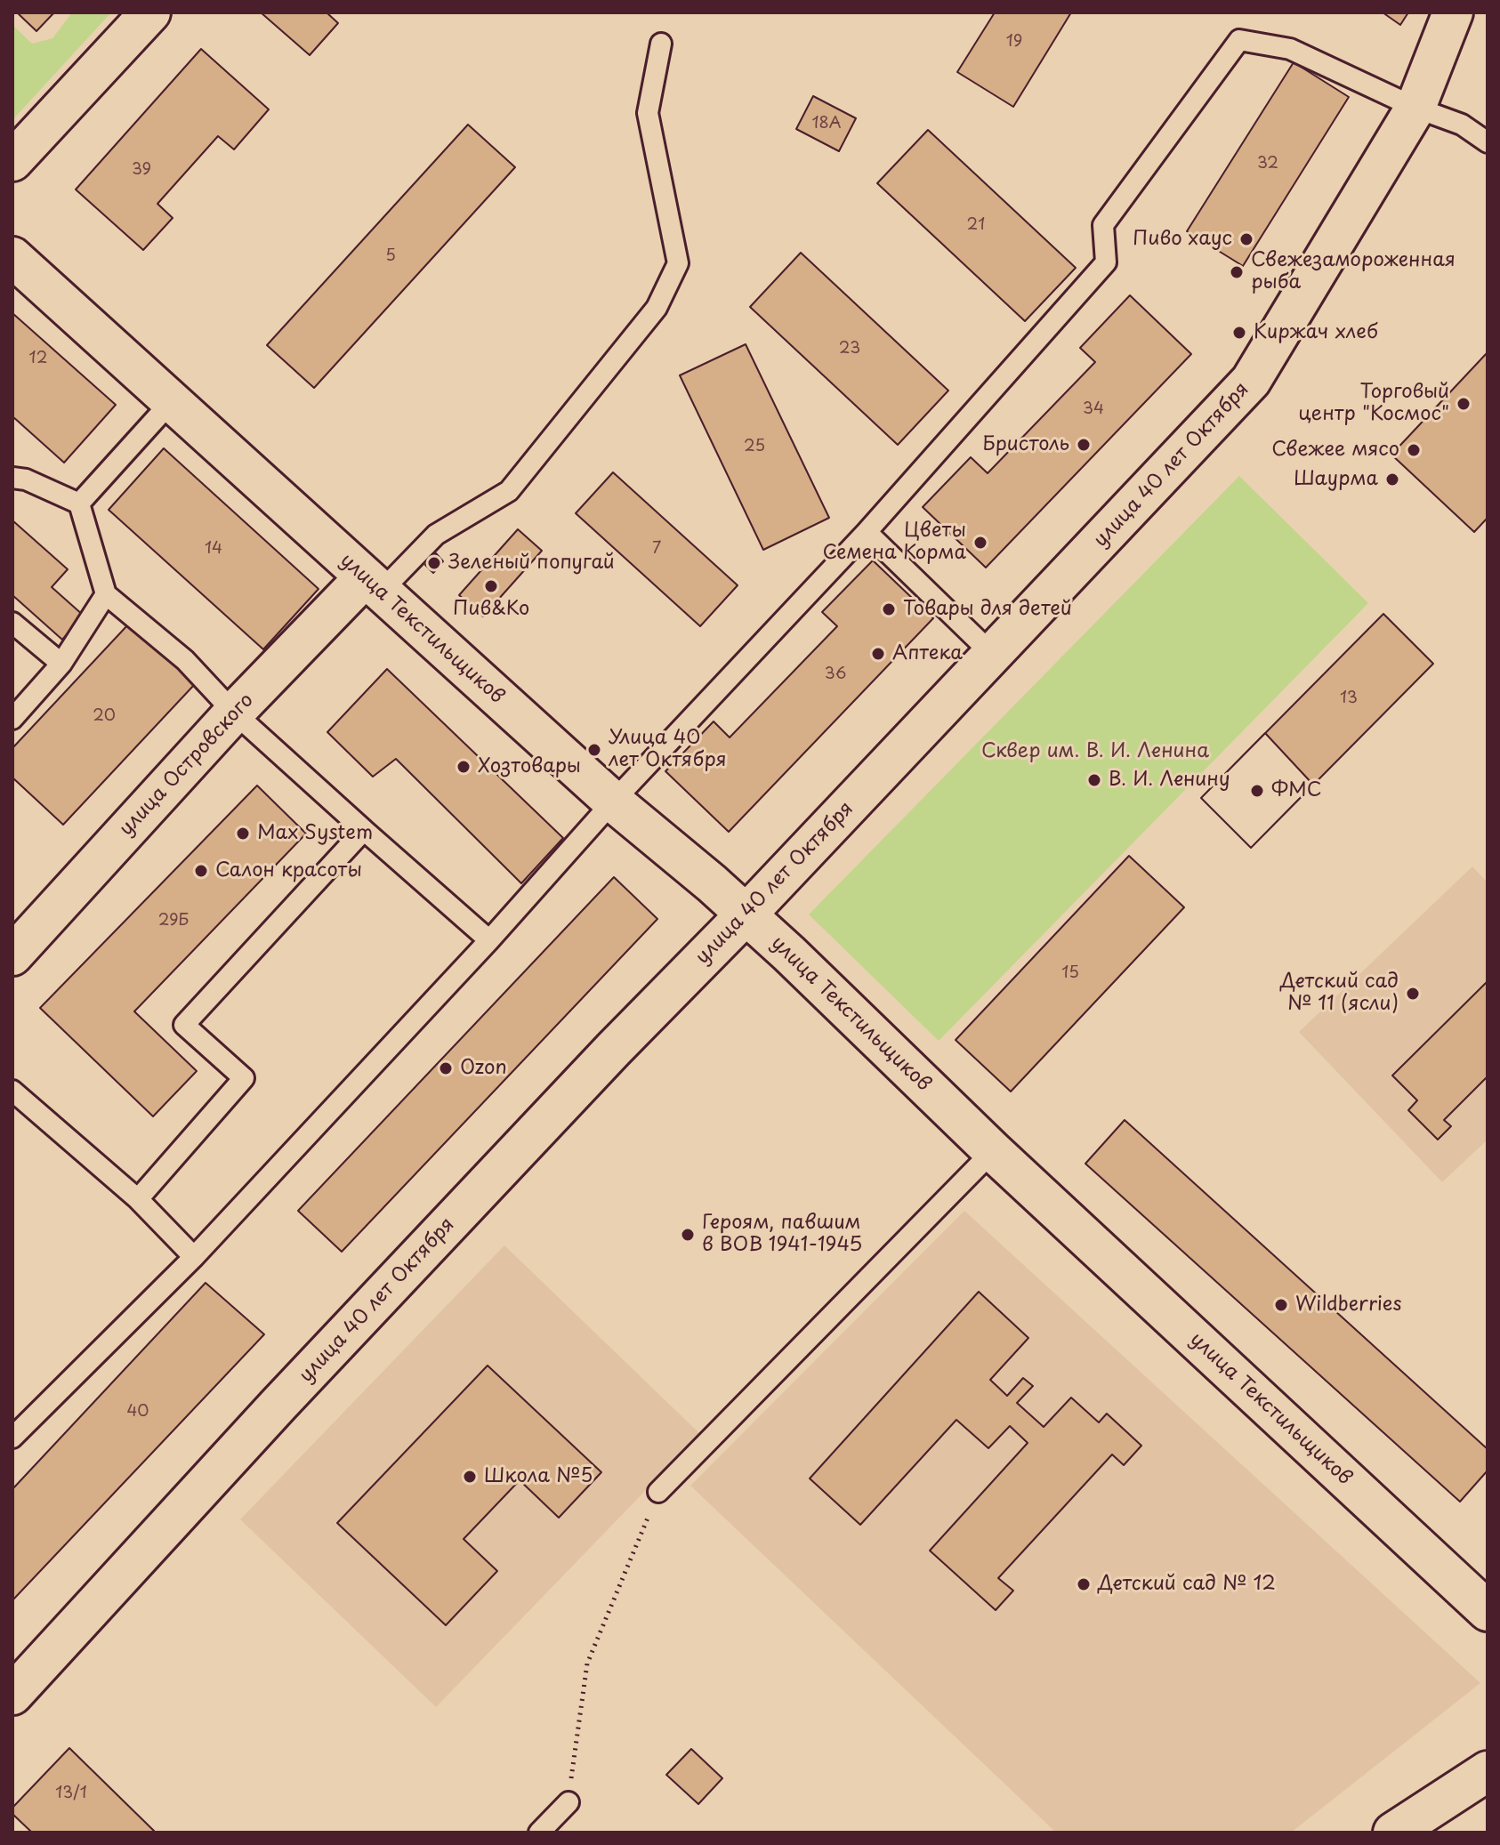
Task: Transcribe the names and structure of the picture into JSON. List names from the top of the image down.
{
  "streets": {
    "street": ["улица 40 лет Октября", "улица Текстильщиков", "улица Островского"]
  },
  "crossings": [
    ["улица 40 лет Октября", "улица Текстильщиков"],
    ["улица Текстильщиков", "улица Островского"]
  ],
  "parks": ["Сквер им. В. И. Ленина"],
  "places": [
    "Пиво хаус",
    "Свежезамороженная рыба",
    "Киржач хлеб",
    "Торговый центр \"Космос\"",
    "Бристоль",
    "Свежее мясо",
    "Шаурма",
    "Цветы Семена Корма",
    "Зеленый попугай",
    "Пив&Ко",
    "Товары для детей",
    "Аптека",
    "Улица 40 лет Октября",
    "Хозтовары",
    "В. И. Ленину",
    "ФМС",
    "Max System",
    "Салон красоты",
    "Детский сад № 11 (ясли)",
    "Ozon",
    "Героям, павшим в ВОВ 1941-1945",
    "Wildberries",
    "Школа №5",
    "Детский сад № 12"
  ],
  "house_numbers": [
    "19",
    "18А",
    "32",
    "39",
    "21",
    "5",
    "23",
    "12",
    "34",
    "25",
    "14",
    "7",
    "36",
    "13",
    "20",
    "29Б",
    "15",
    "40",
    "13/1"
  ]
}
